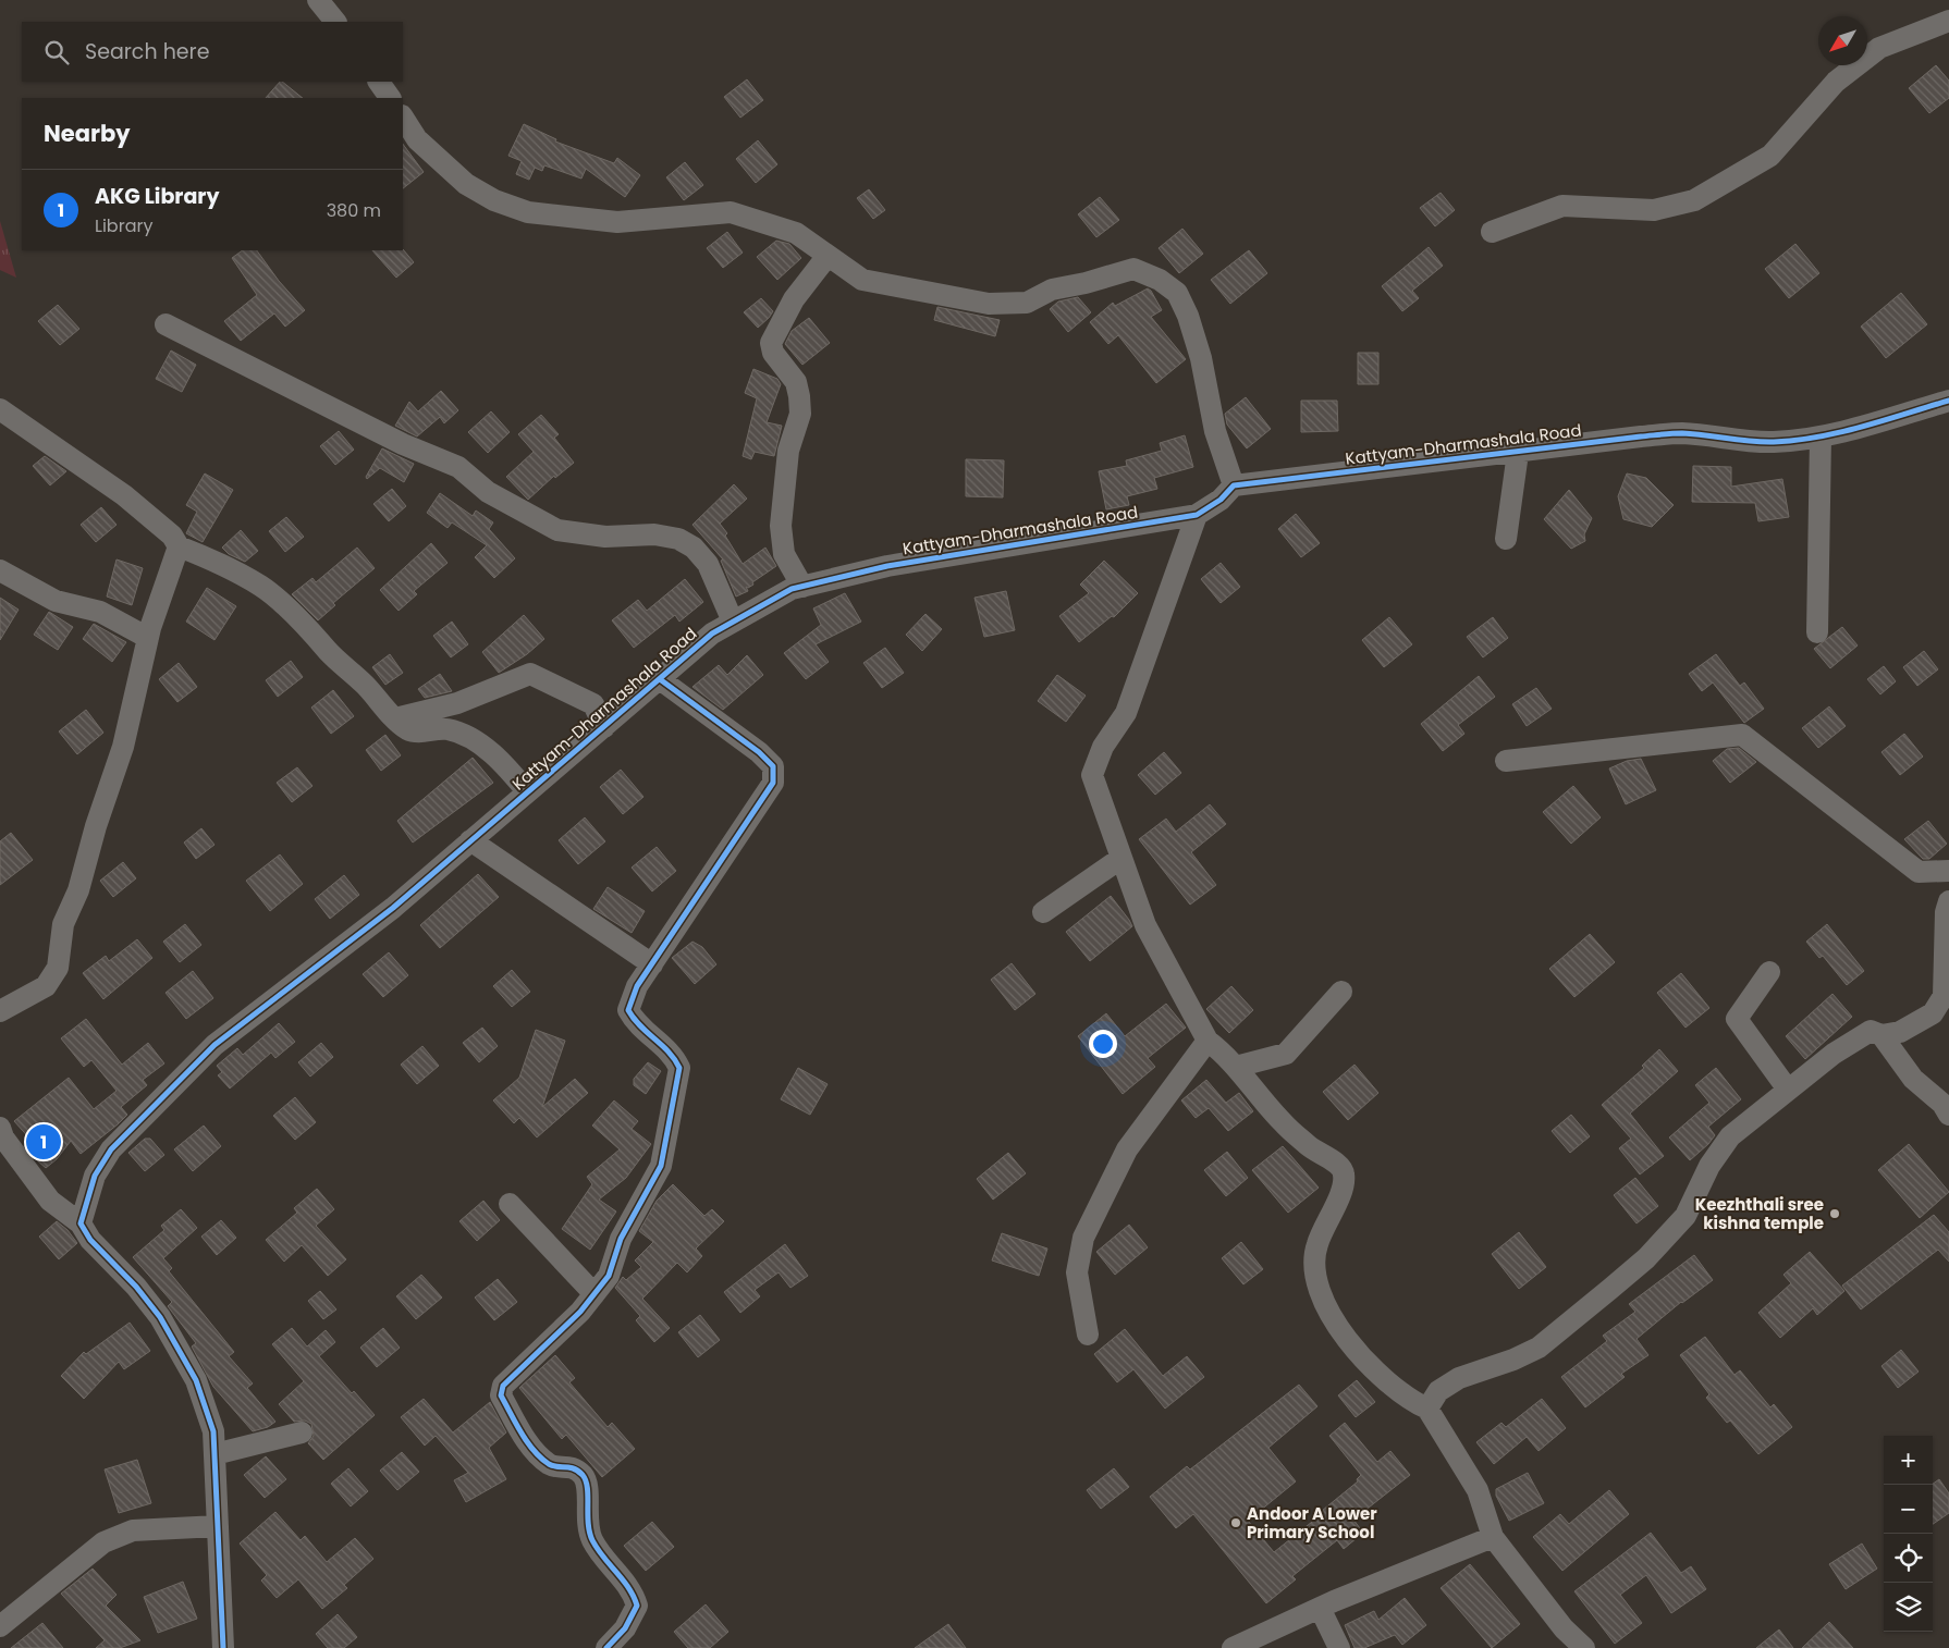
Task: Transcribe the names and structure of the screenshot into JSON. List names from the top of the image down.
{
  "streets": {
    "street": ["Kattyam-Dharmashala Road"]
  },
  "places": ["Keezhthali sree kishna temple", "Andoor A Lower Primary School"],
  "north": "bottom left",
  "page": {
    "search": "Search here",
    "heading": "Nearby",
    "list": [
      {
        "mark": "1",
        "name": "AKG Library",
        "note": "Library",
        "value": "380 m"
      }
    ],
    "pins": "1",
    "map_buttons": ["+", "−"]
  }
}
